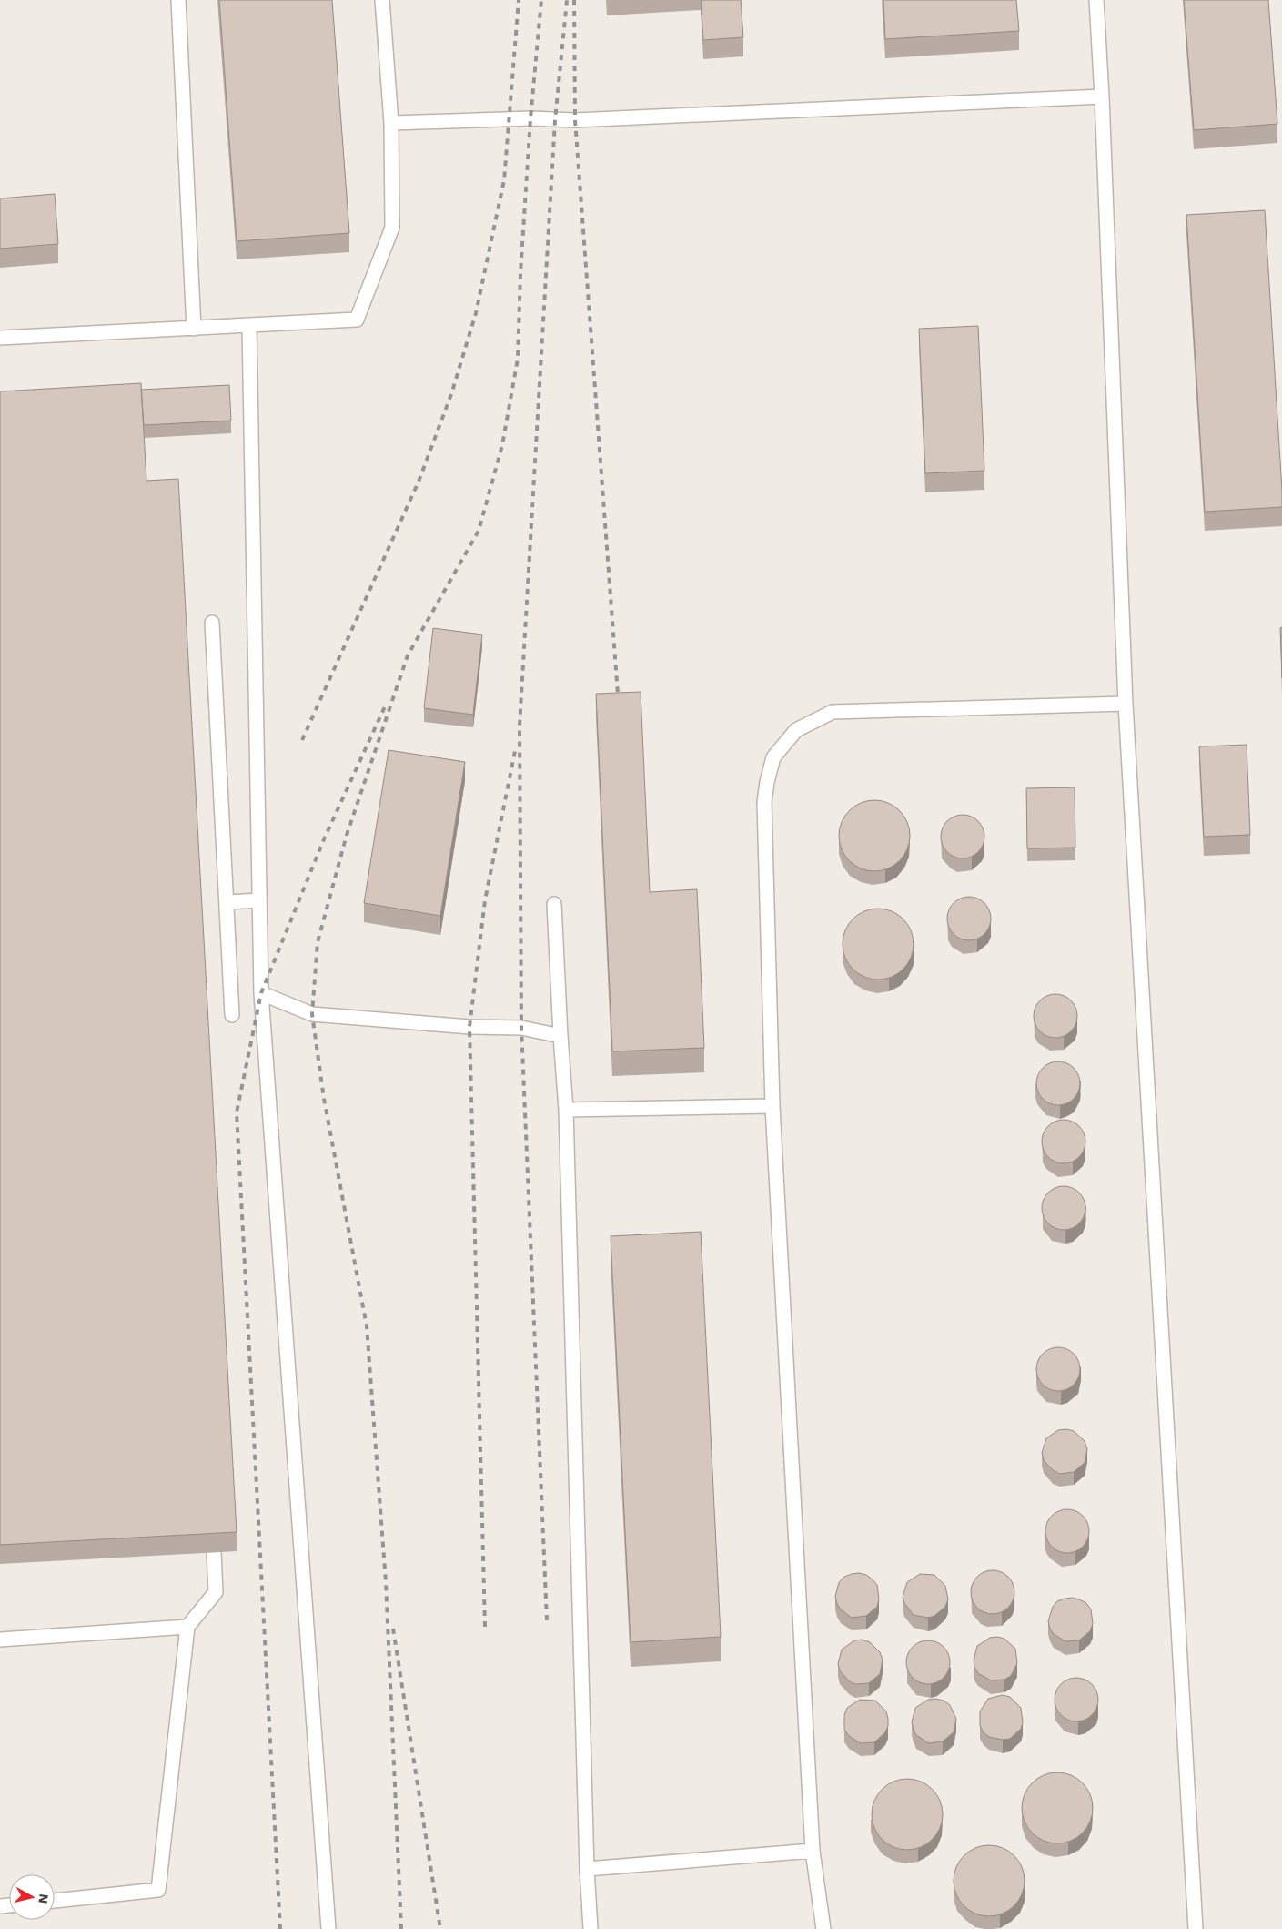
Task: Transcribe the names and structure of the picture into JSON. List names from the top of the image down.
{
  "north": "right"
}
